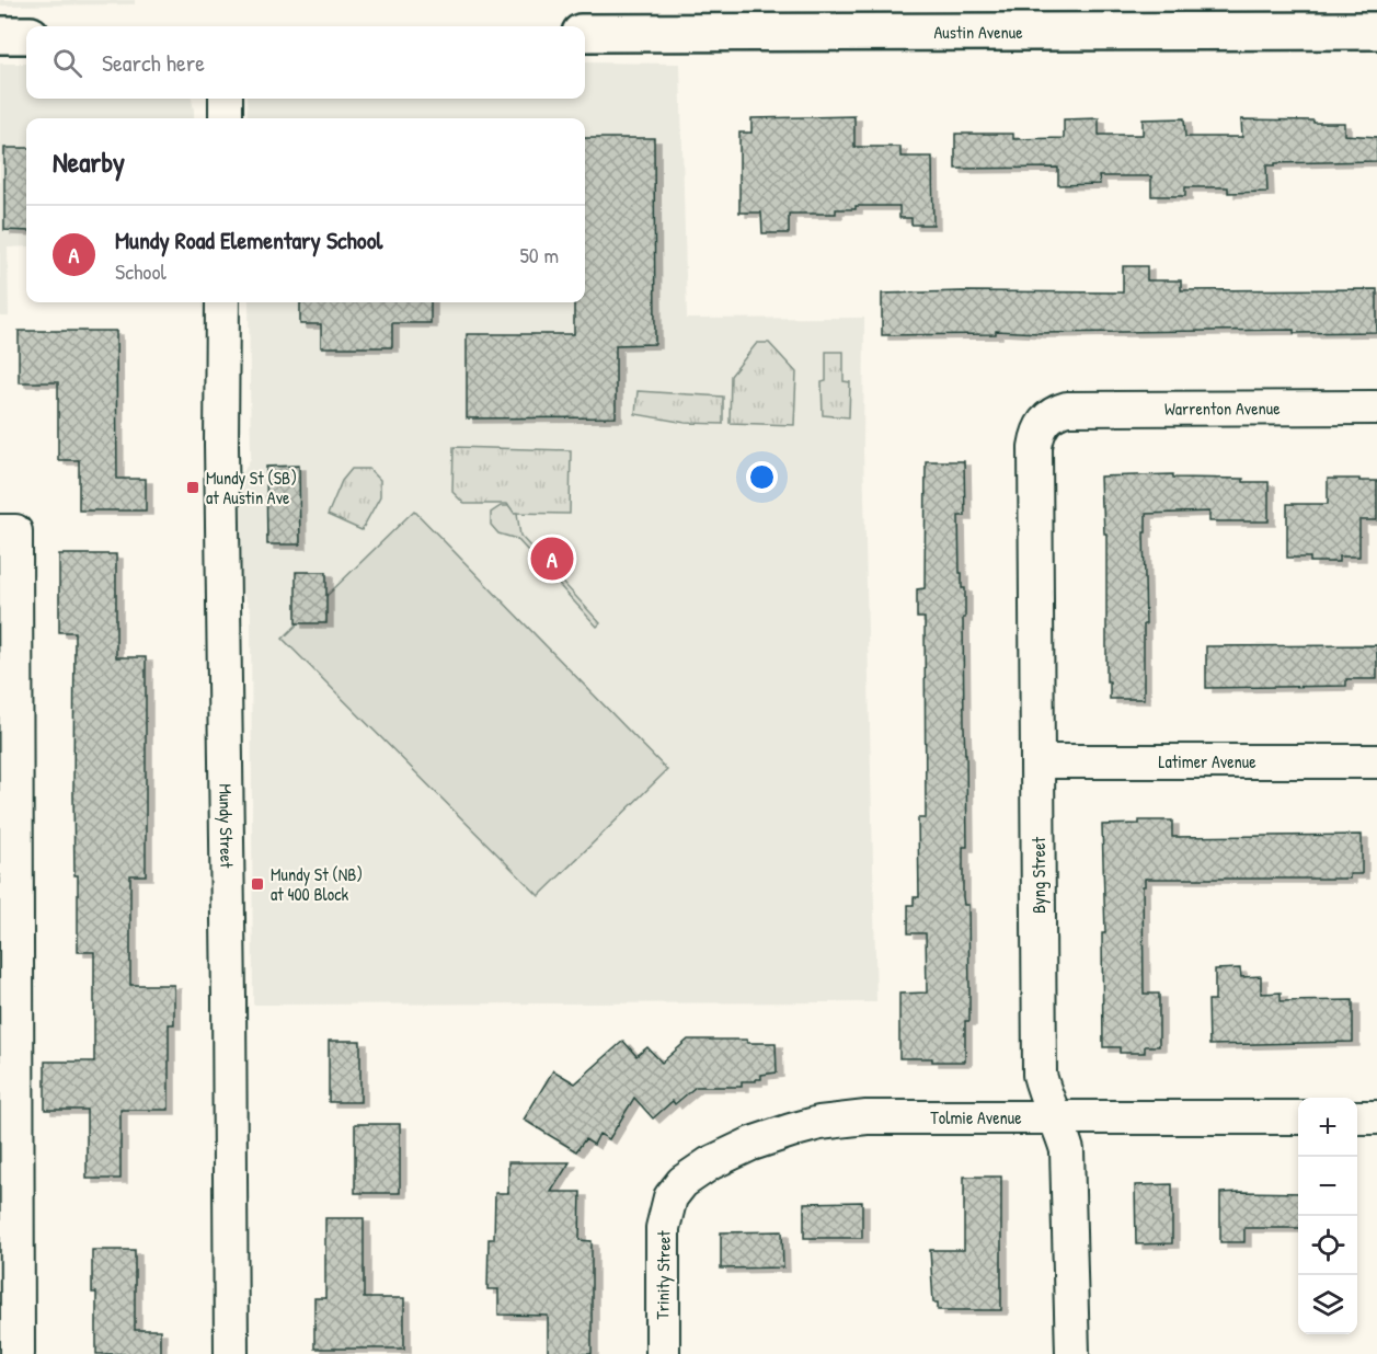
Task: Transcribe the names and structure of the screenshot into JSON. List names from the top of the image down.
{
  "streets": {
    "main road": ["Austin Avenue"],
    "street": [
      "Warrenton Avenue",
      "Latimer Avenue",
      "Mundy Street",
      "Byng Street",
      "Tolmie Avenue",
      "Trinity Street"
    ]
  },
  "crossings": [
    ["Warrenton Avenue", "Byng Street"],
    ["Latimer Avenue", "Byng Street"],
    ["Byng Street", "Tolmie Avenue"],
    ["Tolmie Avenue", "Trinity Street"]
  ],
  "places": {
    "transit": ["Mundy St (SB) at Austin Ave", "Mundy St (NB) at 400 Block"]
  },
  "page": {
    "search": "Search here",
    "heading": "Nearby",
    "list": [
      {
        "mark": "A",
        "name": "Mundy Road Elementary School",
        "note": "School",
        "value": "50 m"
      }
    ],
    "pins": "A",
    "map_buttons": ["+", "−"]
  }
}
